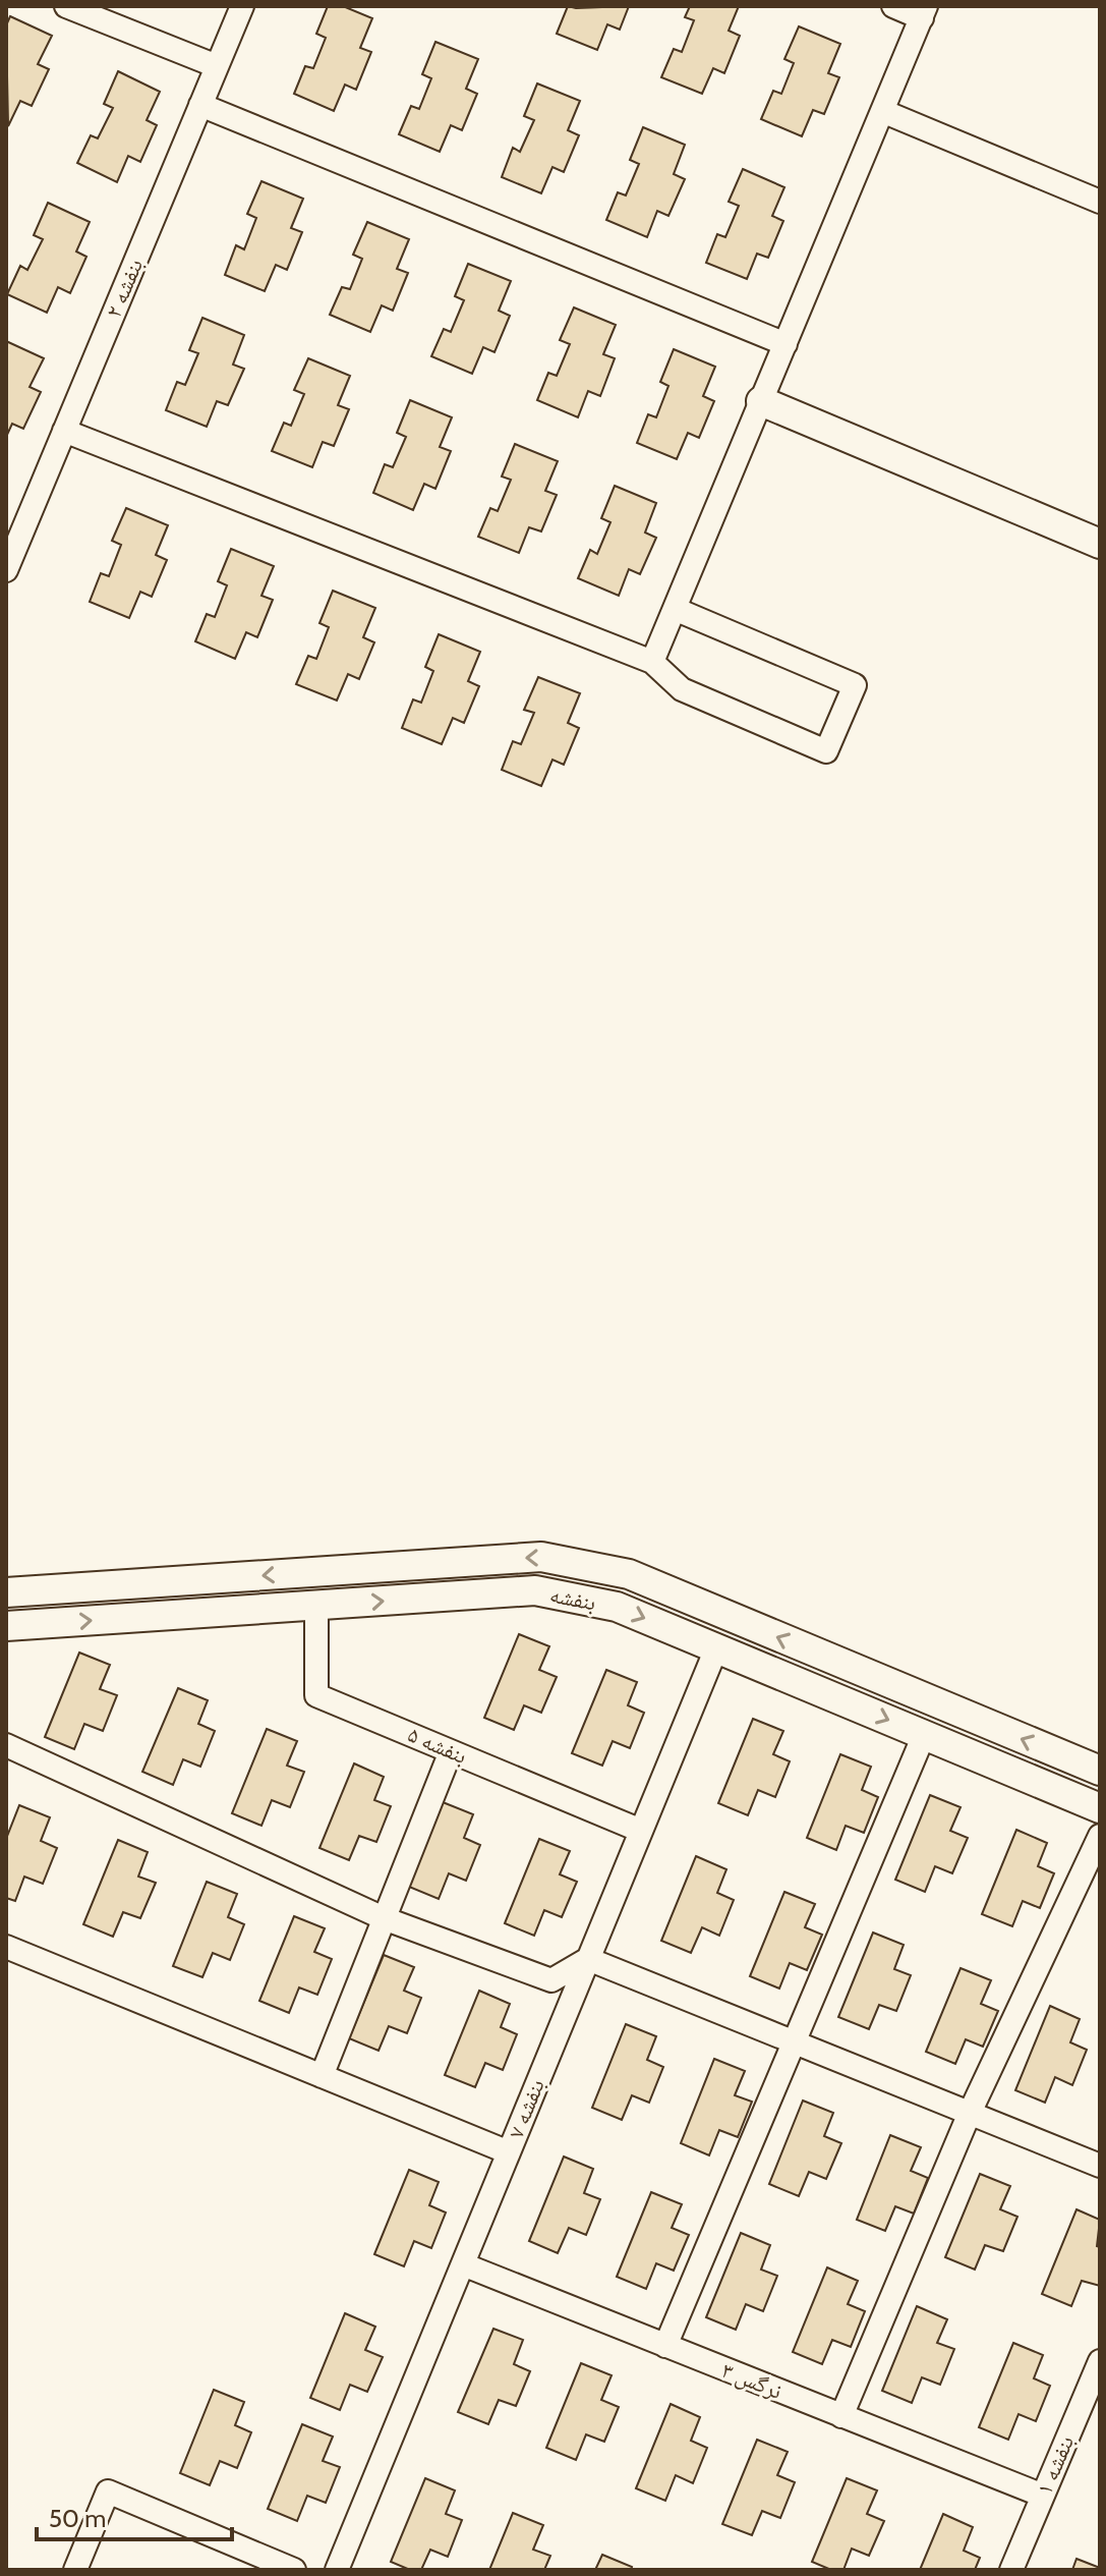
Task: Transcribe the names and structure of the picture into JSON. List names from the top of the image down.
{
  "streets": {
    "street": [
      "بنفشه ۲",
      "بنفشه",
      "بنفشه ۵",
      "بنفشه ۷",
      "نرگس ۳",
      "بنفشه ۱"
    ]
  },
  "crossings": [
    ["بنفشه", "بنفشه ۵"],
    ["بنفشه", "بنفشه ۷"],
    ["بنفشه ۵", "بنفشه ۷"],
    ["بنفشه ۷", "نرگس ۳"],
    ["نرگس ۳", "بنفشه ۱"]
  ],
  "scale_bar": "50 m"
}
